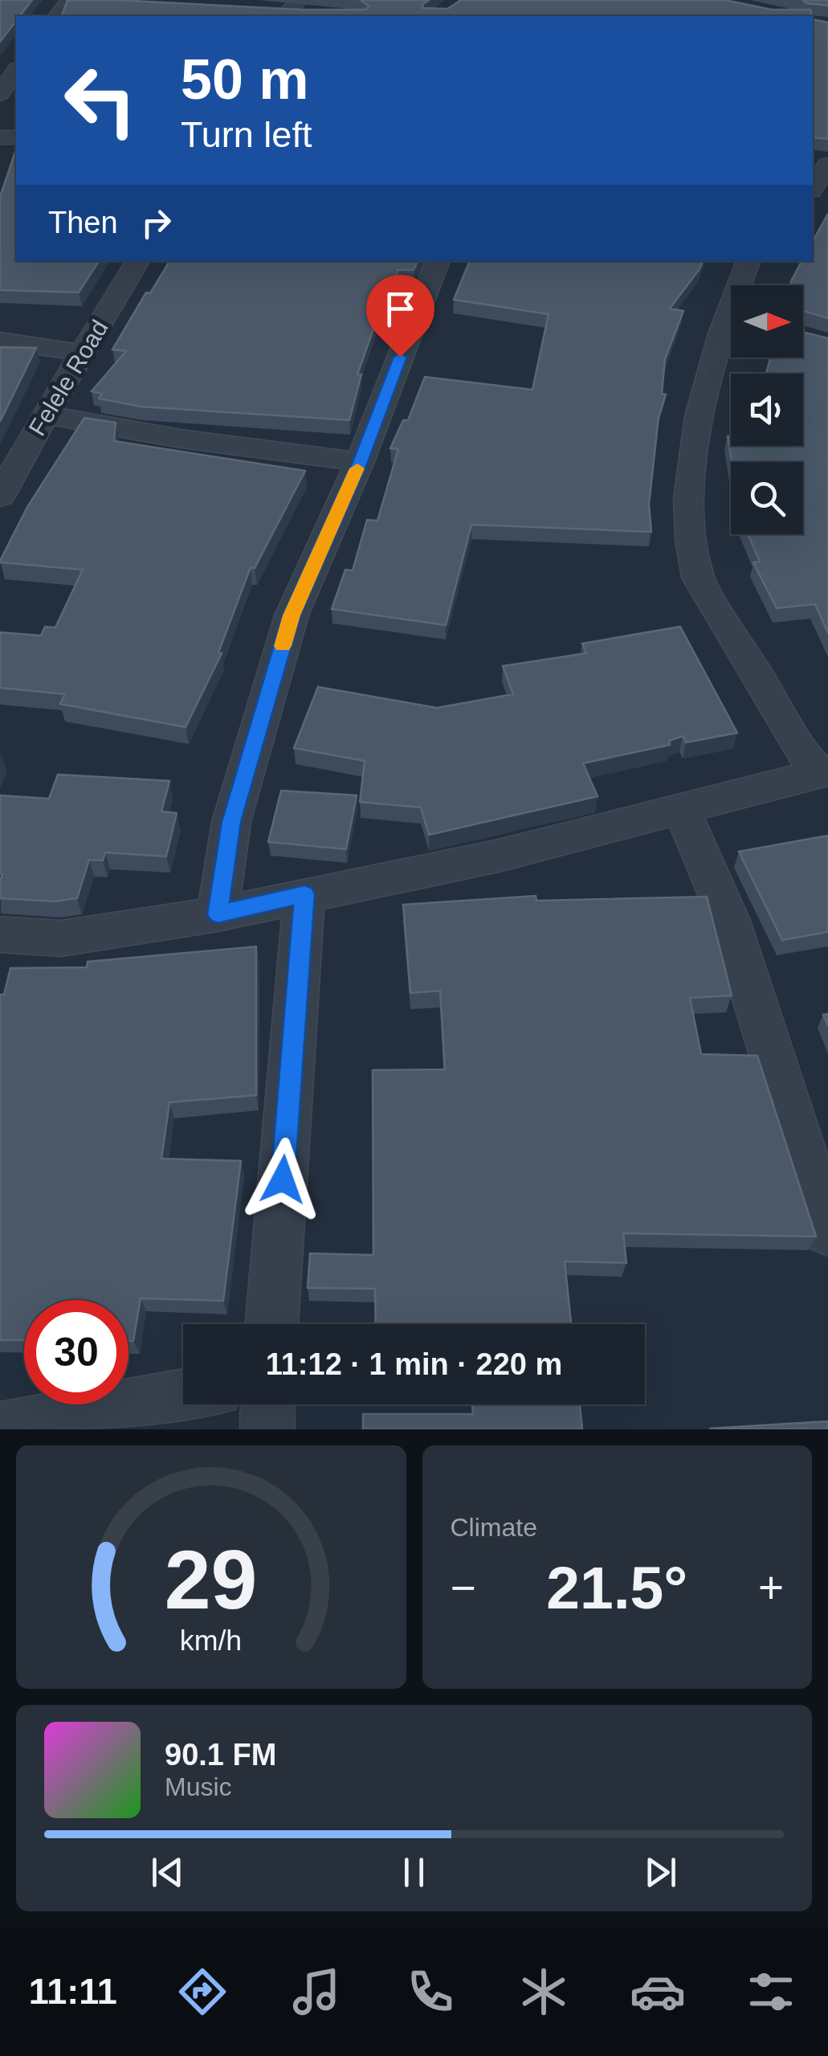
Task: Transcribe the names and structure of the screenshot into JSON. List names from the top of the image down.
{
  "streets": {
    "street": ["Felele Road"]
  },
  "north": "right",
  "page": {
    "turn": ["50 m", "Turn left"],
    "then": "Then",
    "limit": "30",
    "trip": "11:12 · 1 min · 220 m",
    "tile": "Climate",
    "heat": ["−", "21.5°", "+"],
    "song": ["90.1 FM", "Music"],
    "tabs": "11:11",
    "gauge": ["29", "km/h"]
  }
}
